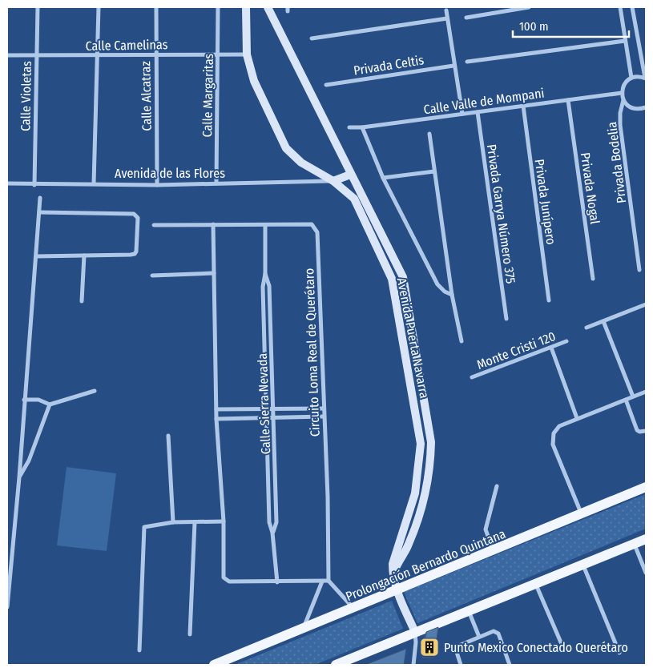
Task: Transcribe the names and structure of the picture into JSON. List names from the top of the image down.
{
  "streets": {
    "main road": ["Prolongación Bernardo Quintana"],
    "street": [
      "Calle Camelinas",
      "Privada Celtis",
      "Calle Margaritas",
      "Calle Violetas",
      "Calle Alcatraz",
      "Calle Valle de Mompani",
      "Privada Bodelia",
      "Avenida de las Flores",
      "Privada Nogal",
      "Privada Junípero",
      "Privada Garrya Número 375",
      "Avenida Puerta Navarra",
      "Monte Cristi 120",
      "Circuito Loma Real de Querétaro",
      "Calle Sierra Nevada"
    ]
  },
  "crossings": [
    ["Calle Camelinas", "Calle Margaritas"],
    ["Calle Camelinas", "Calle Violetas"],
    ["Calle Camelinas", "Calle Alcatraz"],
    ["Calle Camelinas", "Avenida Puerta Navarra"],
    ["Calle Margaritas", "Avenida de las Flores"],
    ["Calle Violetas", "Avenida de las Flores"],
    ["Calle Alcatraz", "Avenida de las Flores"],
    ["Calle Valle de Mompani", "Privada Nogal"],
    ["Calle Valle de Mompani", "Privada Junípero"],
    ["Calle Valle de Mompani", "Privada Garrya Número 375"],
    ["Avenida de las Flores", "Avenida Puerta Navarra"],
    ["Avenida Puerta Navarra", "Prolongación Bernardo Quintana"],
    ["Circuito Loma Real de Querétaro", "Calle Sierra Nevada"]
  ],
  "places": {
    "building": ["Punto Mexico Conectado Querétaro"]
  },
  "scale_bar": "100 m"
}
